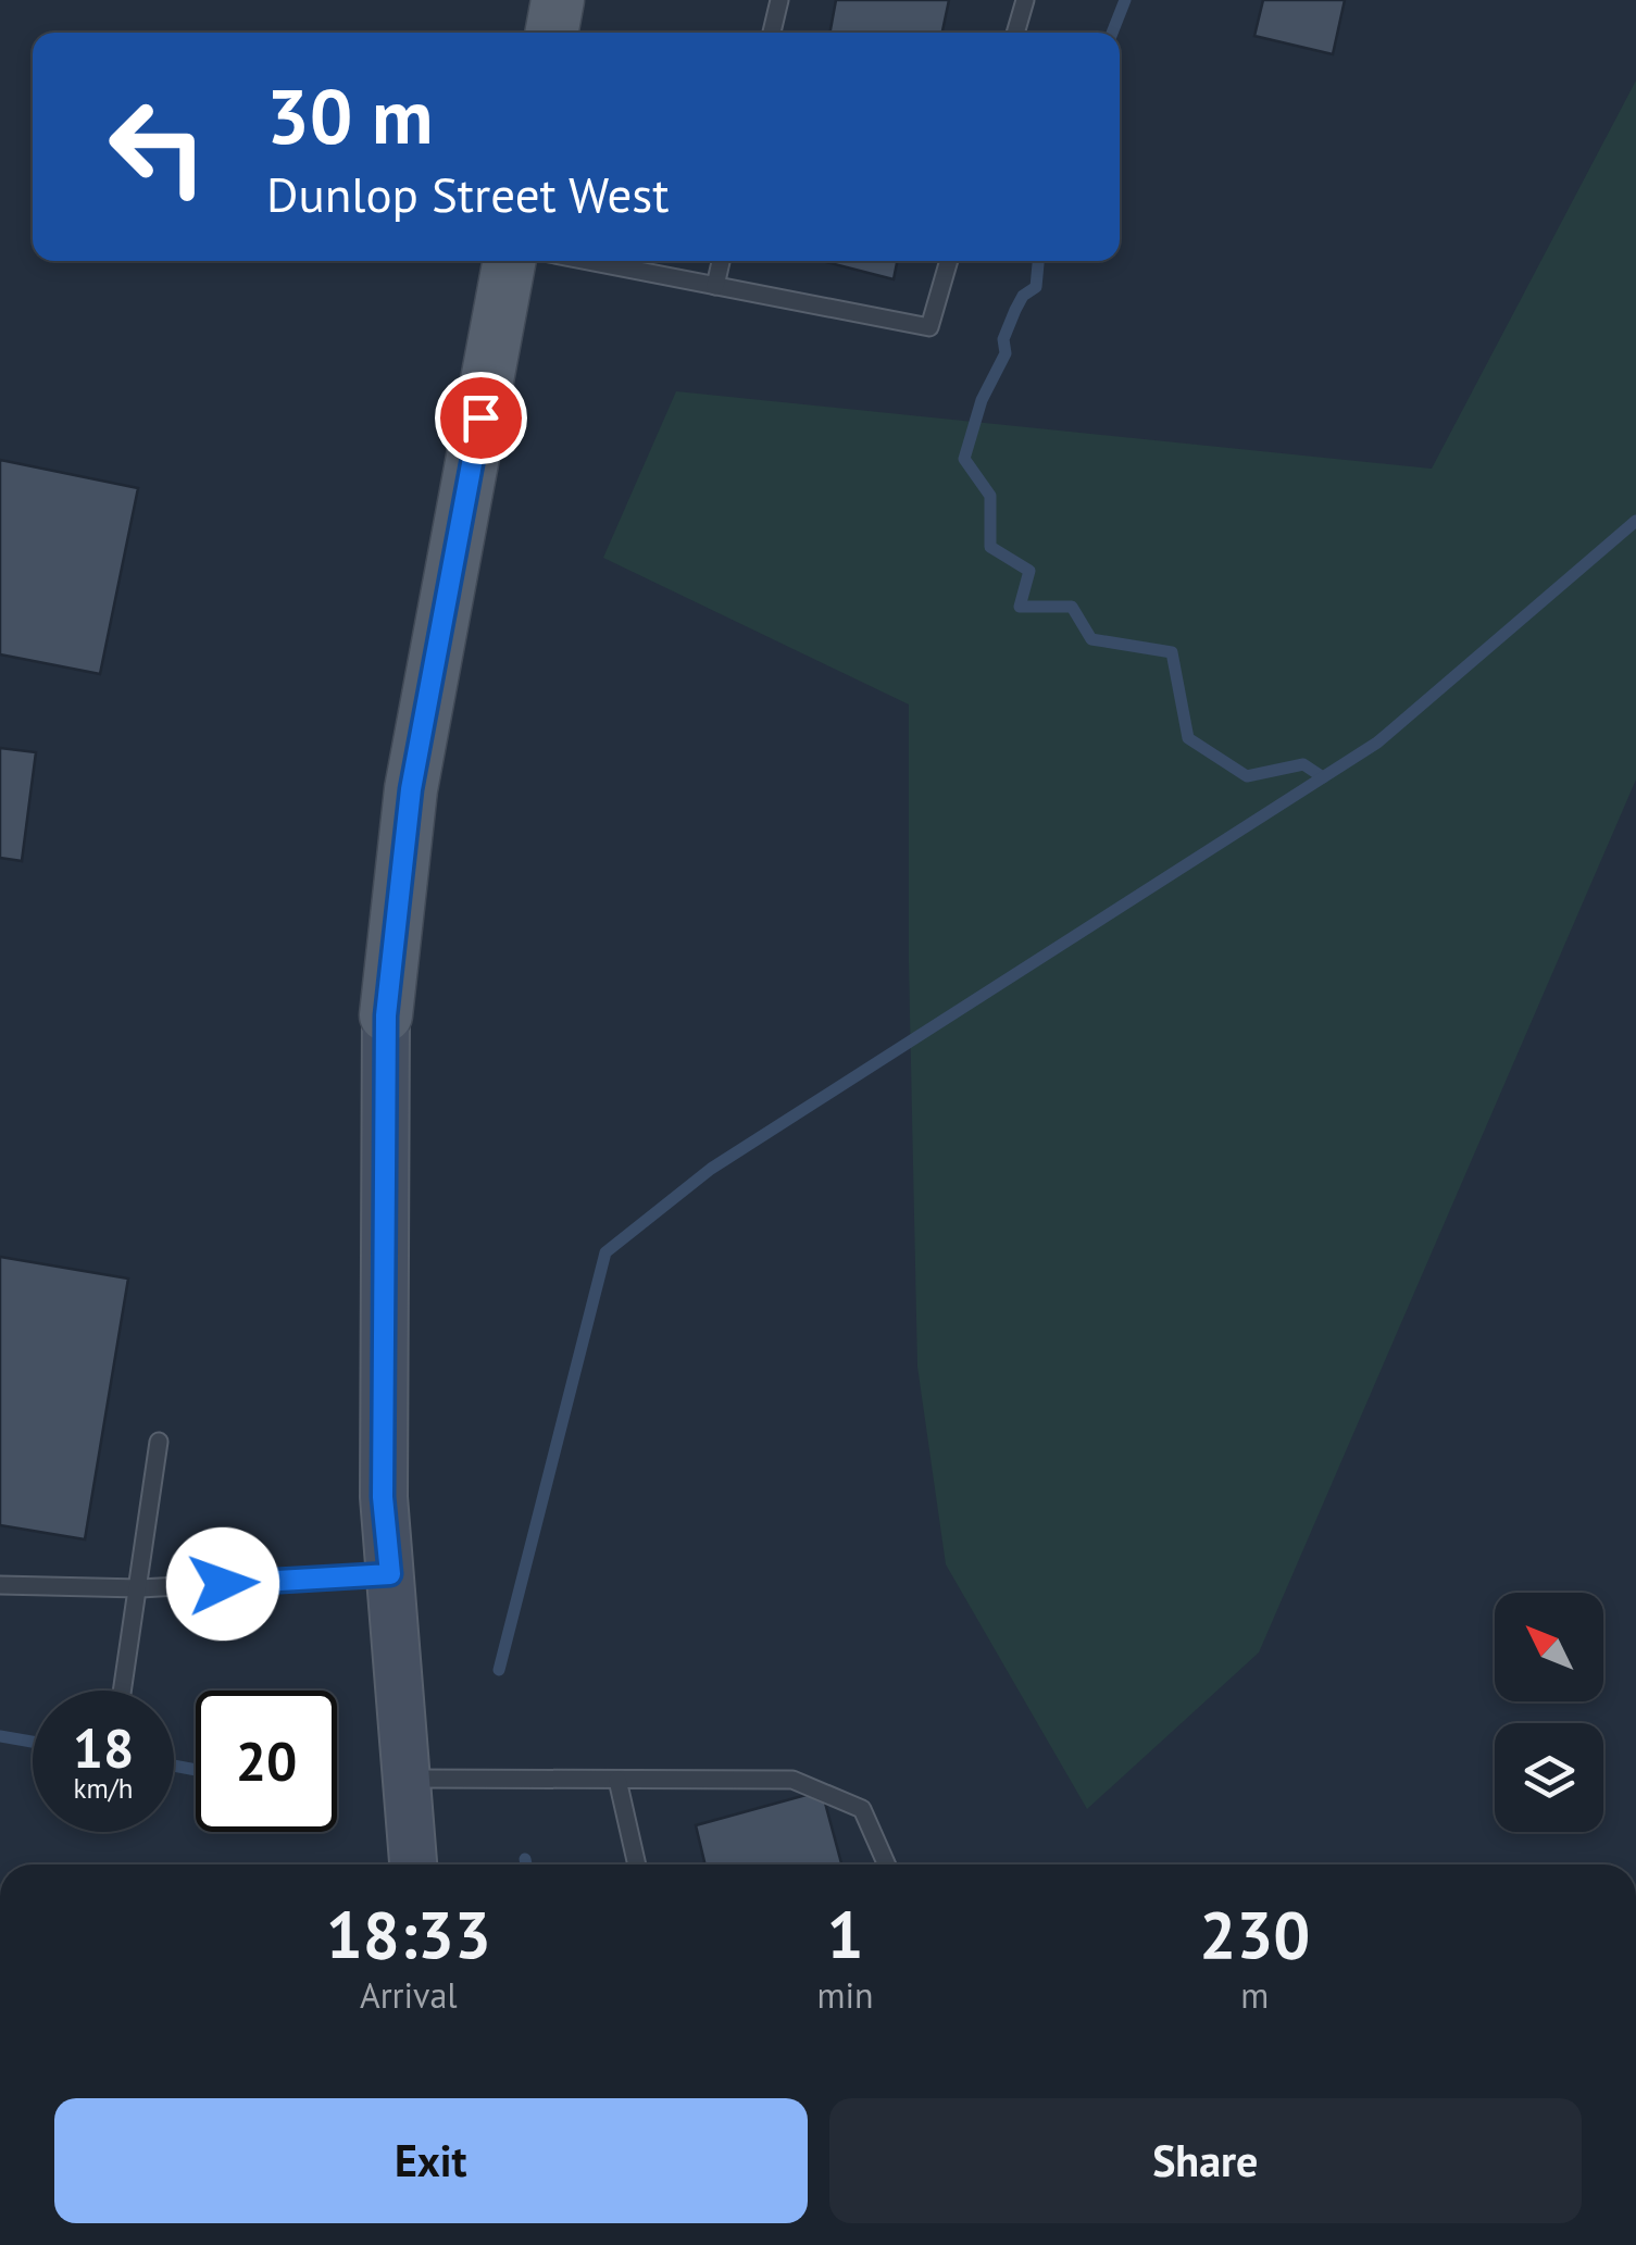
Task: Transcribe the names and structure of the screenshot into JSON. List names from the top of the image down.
{
  "north": "top left",
  "page": {
    "turn": ["30 m", "Dunlop Street West"],
    "speed": "18 km/h",
    "limit": "20",
    "eta": [
      "18:33",
      "Arrival",
      "1",
      "min",
      "230",
      "m"
    ],
    "buttons": ["Exit", "Share"]
  }
}
